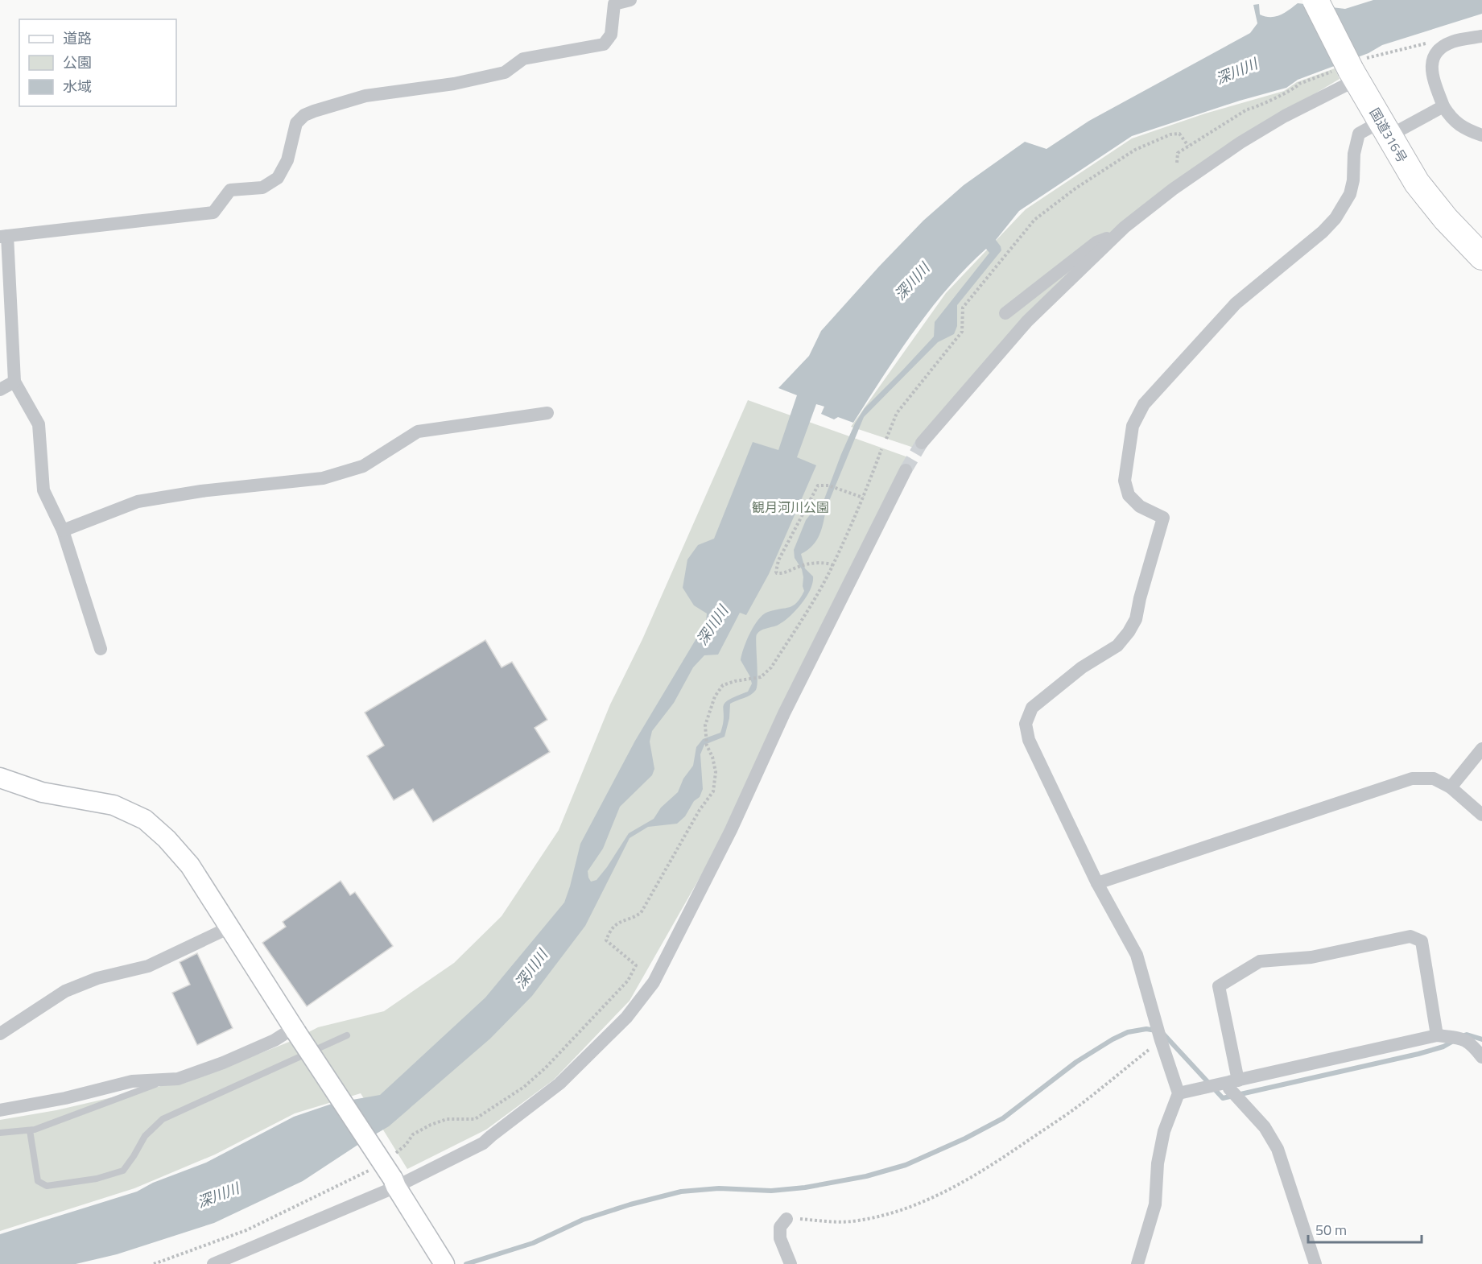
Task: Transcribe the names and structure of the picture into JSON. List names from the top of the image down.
{
  "streets": {
    "highway": ["国道316号"]
  },
  "water": ["深川川"],
  "parks": ["観月河川公園"],
  "legend": ["道路", "公園", "水域"],
  "scale_bar": "50 m"
}
